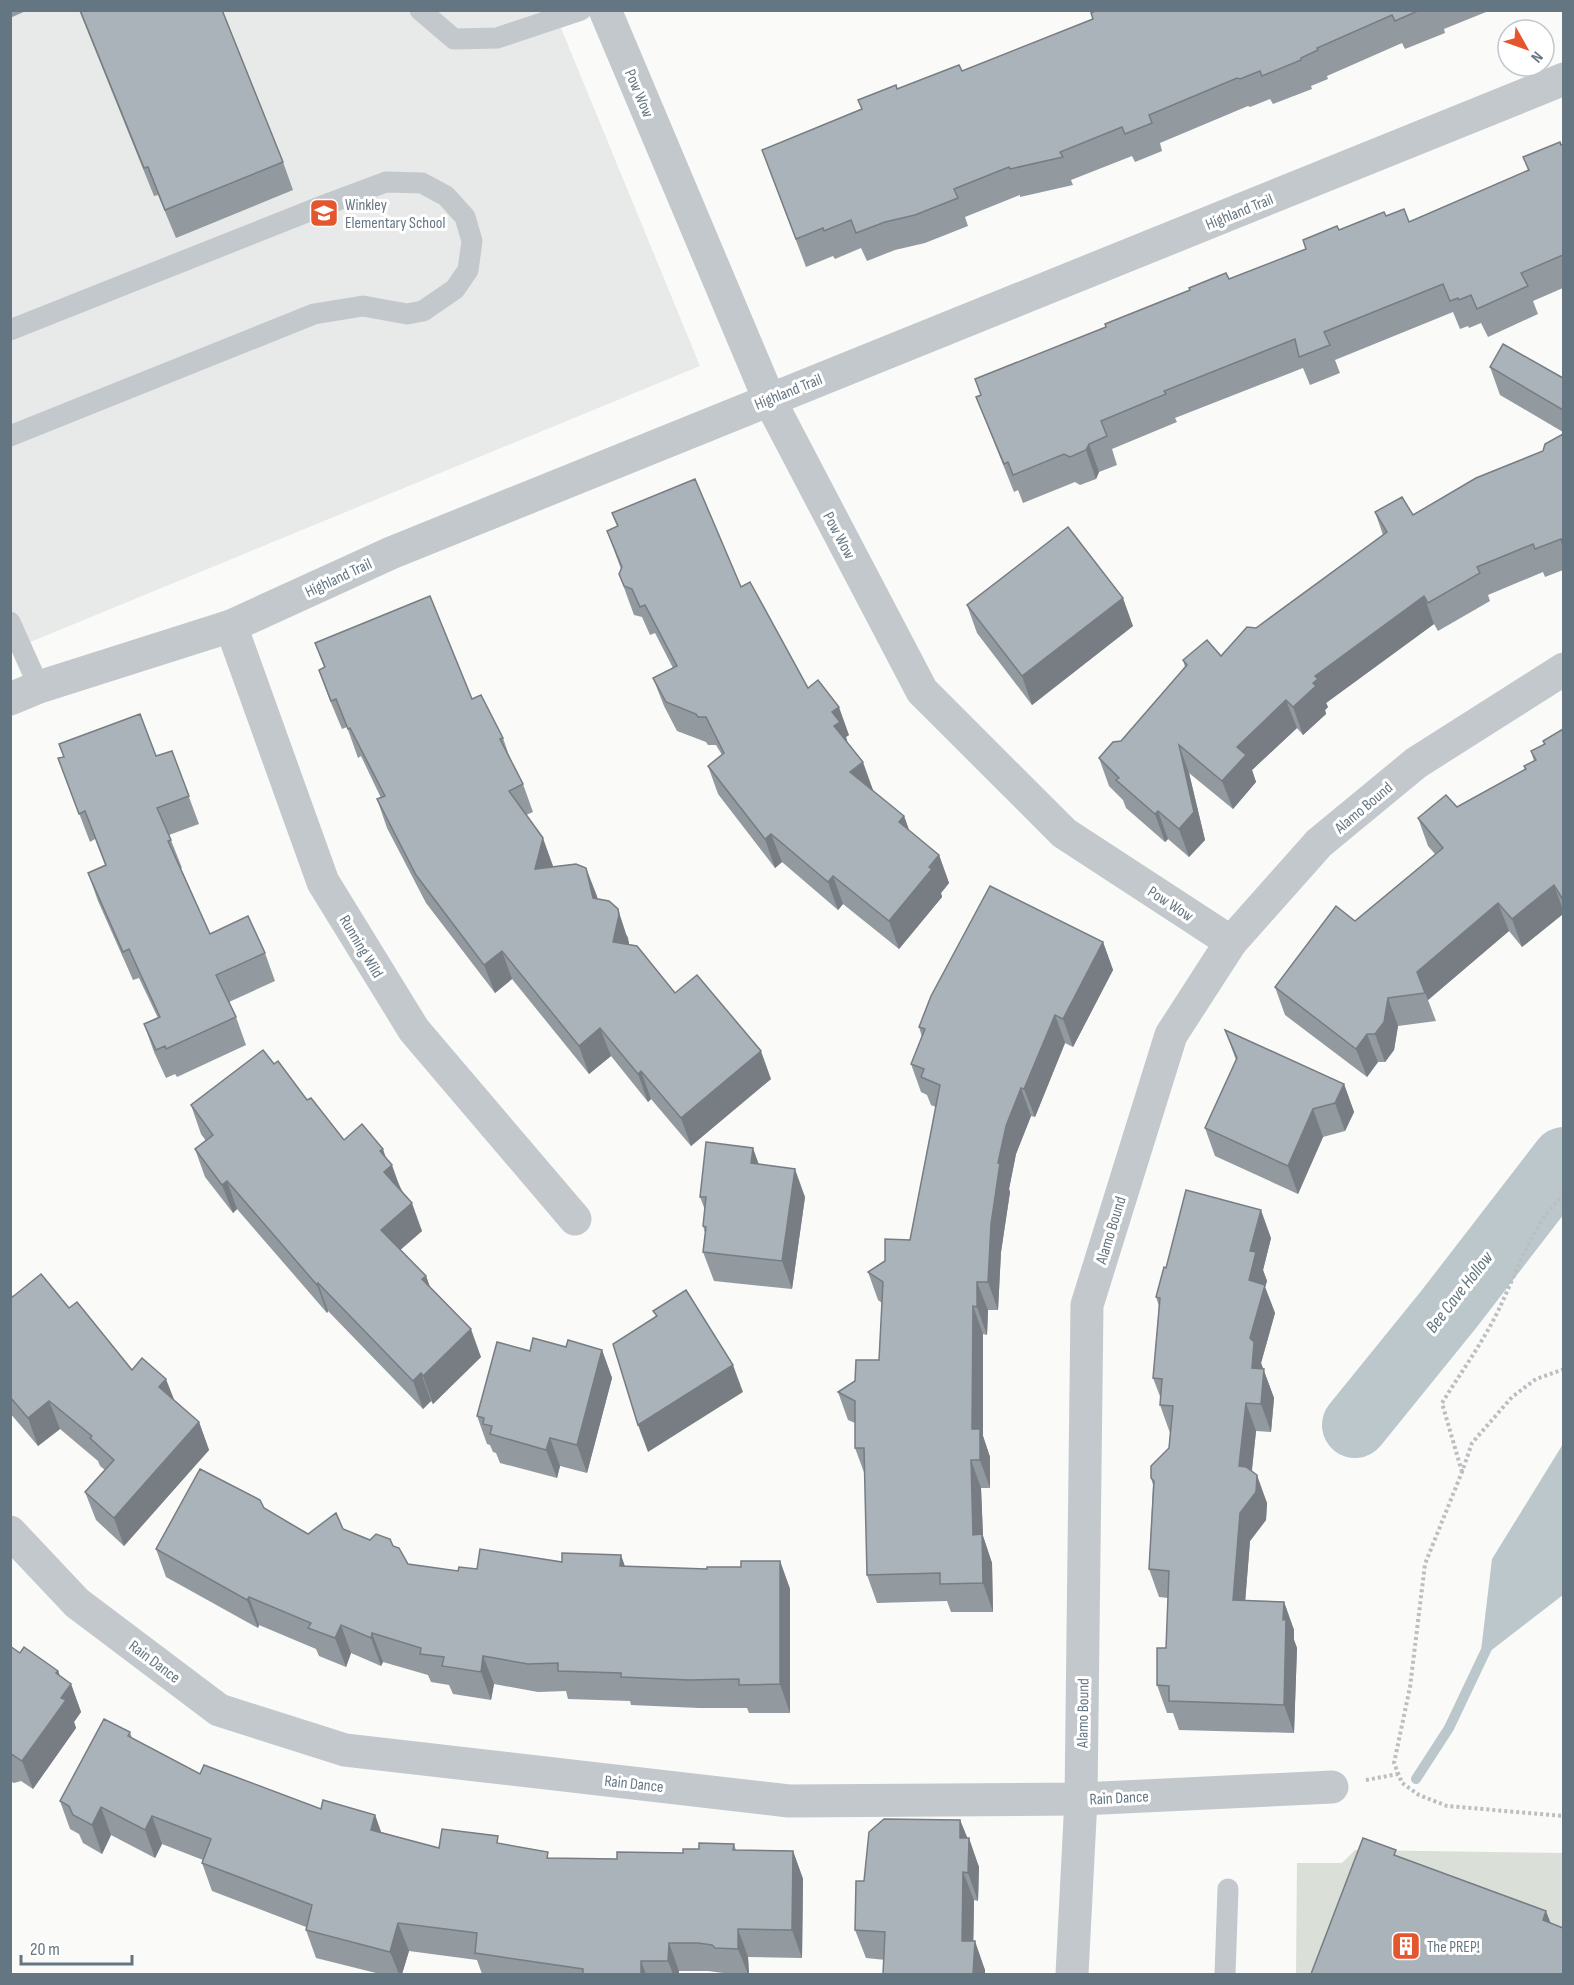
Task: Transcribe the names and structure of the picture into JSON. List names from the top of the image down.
{
  "streets": {
    "street": [
      "Pow Wow",
      "Highland Trail",
      "Alamo Bound",
      "Running Wild",
      "Rain Dance"
    ]
  },
  "crossings": [
    ["Pow Wow", "Highland Trail"],
    ["Pow Wow", "Alamo Bound"],
    ["Highland Trail", "Running Wild"],
    ["Alamo Bound", "Rain Dance"]
  ],
  "water": ["Bee Cave Hollow"],
  "places": {
    "school or university": ["Winkley Elementary School"],
    "building": ["The PREP!"]
  },
  "scale_bar": "20 m",
  "north": "bottom right"
}
